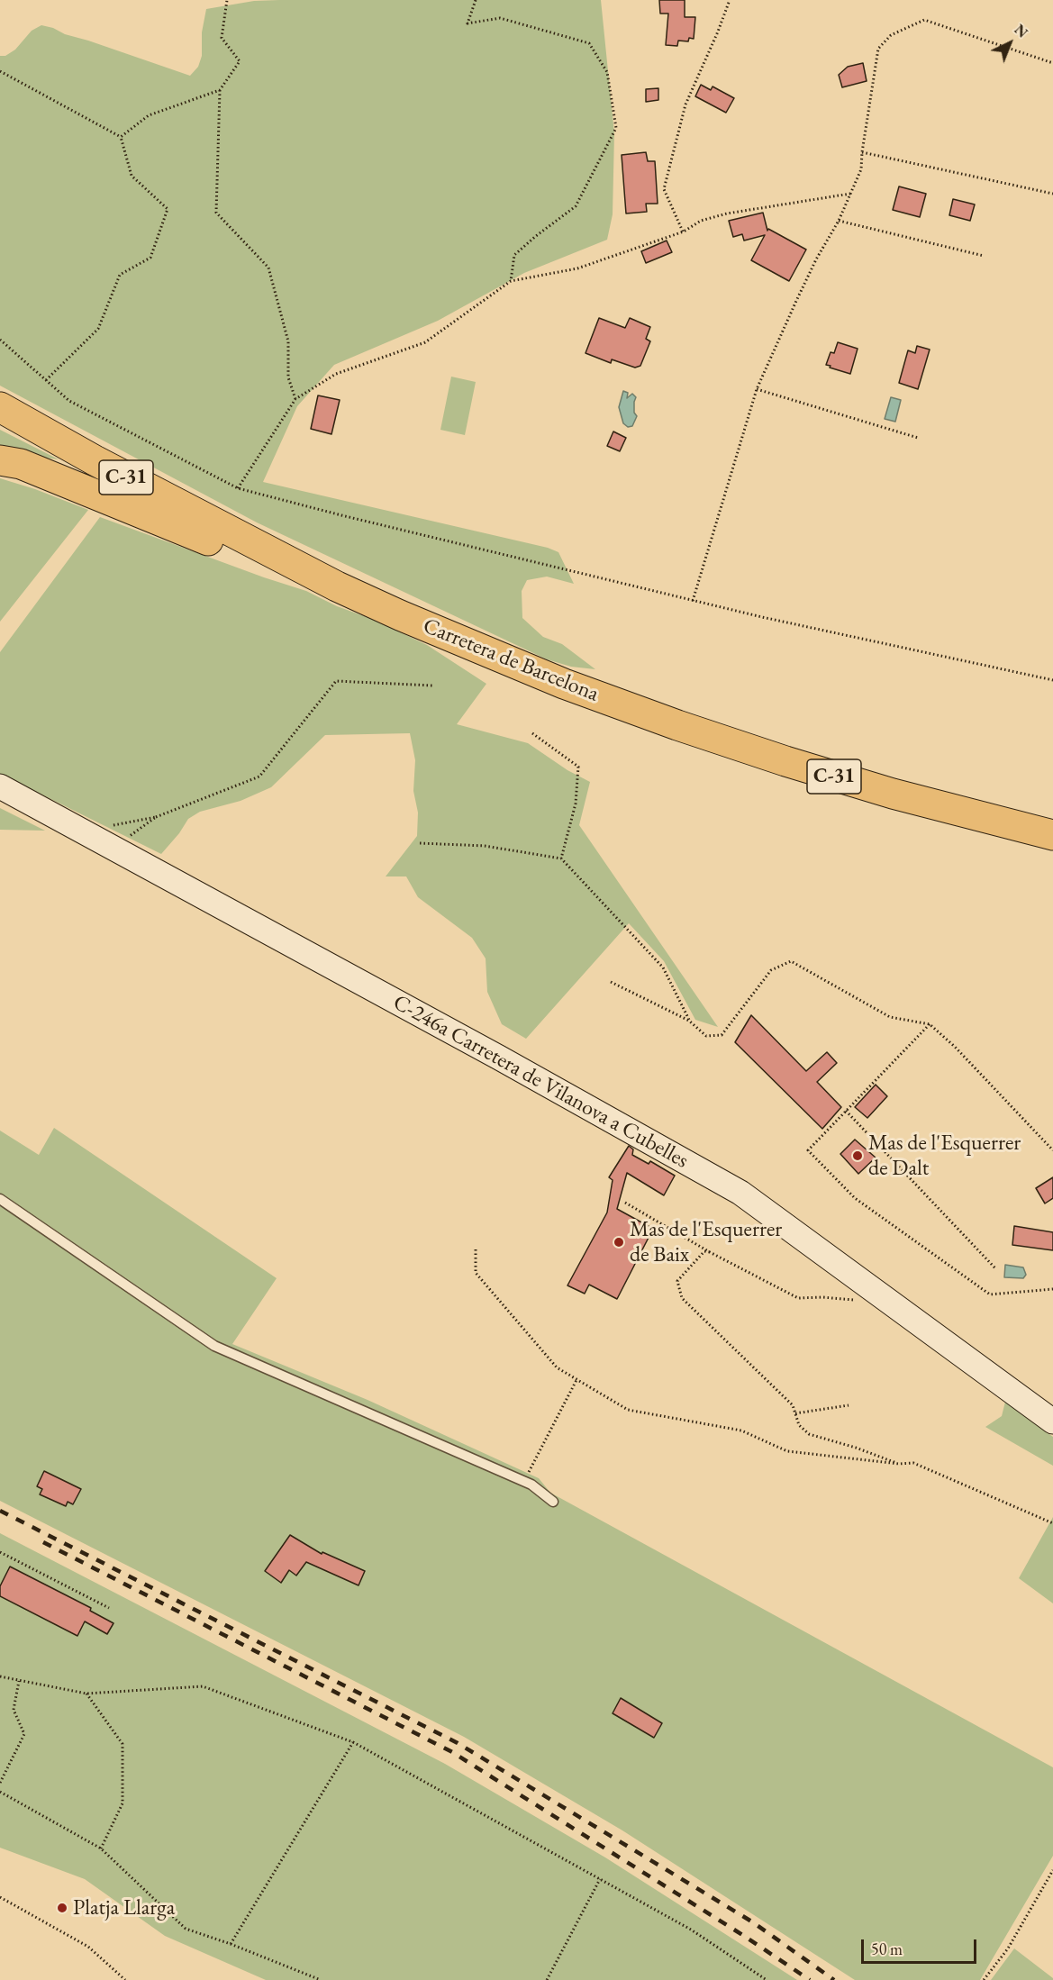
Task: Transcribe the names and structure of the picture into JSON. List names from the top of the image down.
{
  "streets": {
    "highway": ["C-31", "Carretera de Barcelona"],
    "main road": ["C-246a Carretera de Vilanova a Cubelles"]
  },
  "places": ["Mas de l'Esquerrer de Dalt", "Mas de l'Esquerrer de Baix", "Platja Llarga"],
  "scale_bar": "50 m",
  "north": "top right"
}
